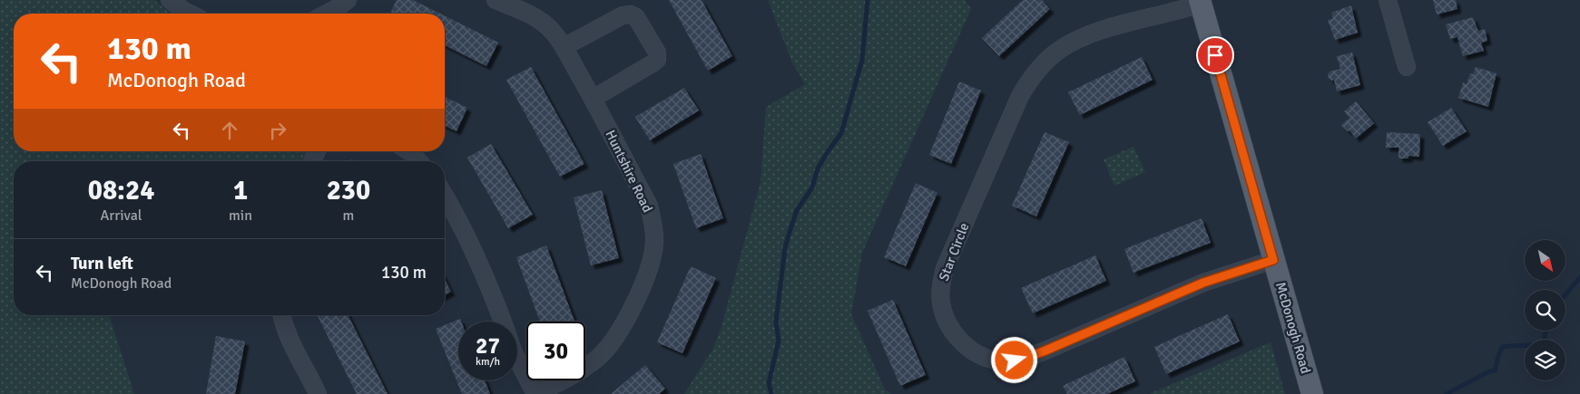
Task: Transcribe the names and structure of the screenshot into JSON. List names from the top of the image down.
{
  "streets": {
    "main road": ["McDonogh Road"],
    "street": ["Huntshire Road", "Star Circle"]
  },
  "crossings": [
    ["Star Circle", "McDonogh Road"]
  ],
  "north": "bottom right",
  "page": {
    "turn": ["130 m", "McDonogh Road"],
    "eta": [
      "08:24",
      "Arrival",
      "1",
      "min",
      "230",
      "m"
    ],
    "list": [
      {
        "name": "Turn left",
        "note": "McDonogh Road",
        "value": "130 m"
      }
    ],
    "speed": "27 km/h",
    "limit": "30"
  }
}
